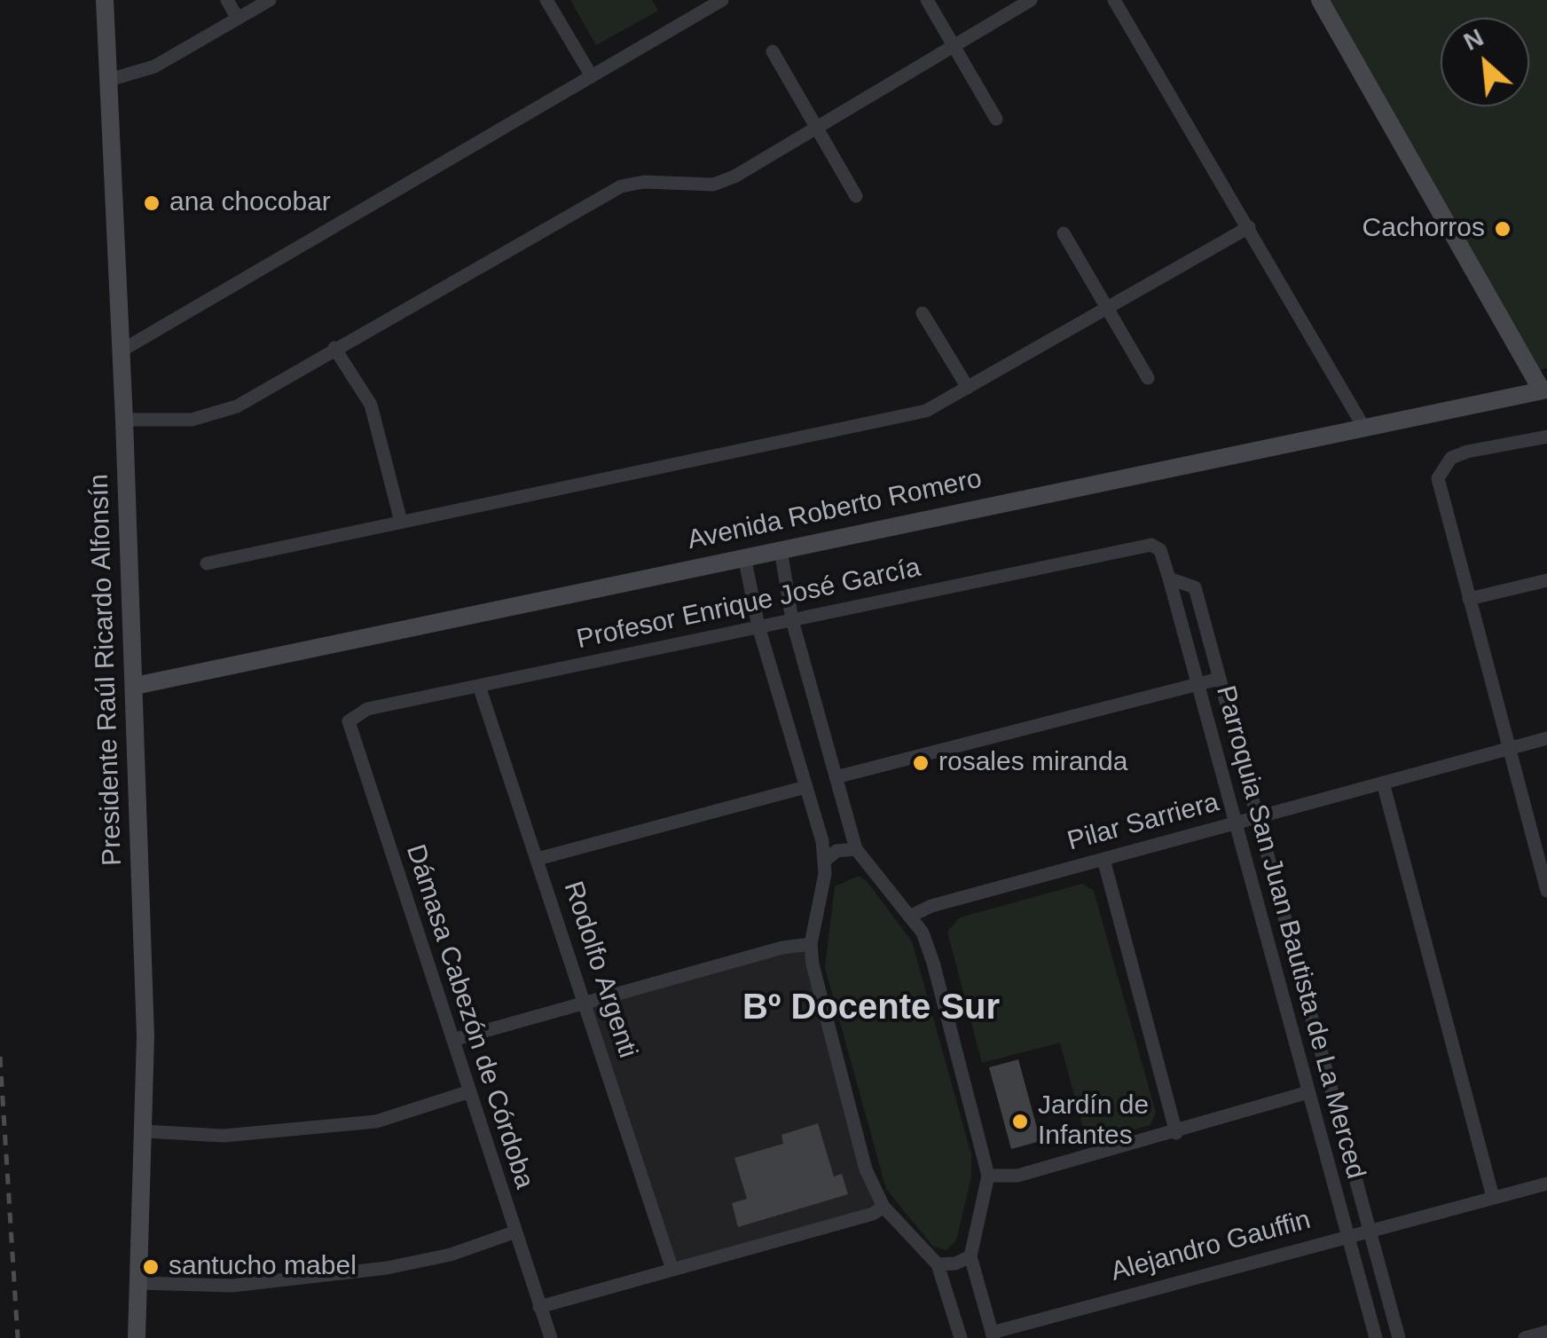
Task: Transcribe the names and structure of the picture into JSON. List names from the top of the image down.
{
  "streets": {
    "main road": ["Avenida Roberto Romero", "Presidente Raúl Ricardo Alfonsín"],
    "street": [
      "Profesor Enrique José García",
      "Pilar Sarriera",
      "Parroquia San Juan Bautista de La Merced",
      "Rodolfo Argenti",
      "Dámasa Cabezón de Córdoba",
      "Alejandro Gauffin"
    ]
  },
  "crossings": [
    ["Avenida Roberto Romero", "Presidente Raúl Ricardo Alfonsín"],
    ["Profesor Enrique José García", "Parroquia San Juan Bautista de La Merced"],
    ["Profesor Enrique José García", "Rodolfo Argenti"],
    ["Profesor Enrique José García", "Dámasa Cabezón de Córdoba"],
    ["Pilar Sarriera", "Parroquia San Juan Bautista de La Merced"],
    ["Parroquia San Juan Bautista de La Merced", "Alejandro Gauffin"]
  ],
  "districts": ["Bº Docente Sur"],
  "places": [
    "ana chocobar",
    "Cachorros",
    "rosales miranda",
    "Jardín de Infantes",
    "santucho mabel"
  ],
  "north": "top left"
}
